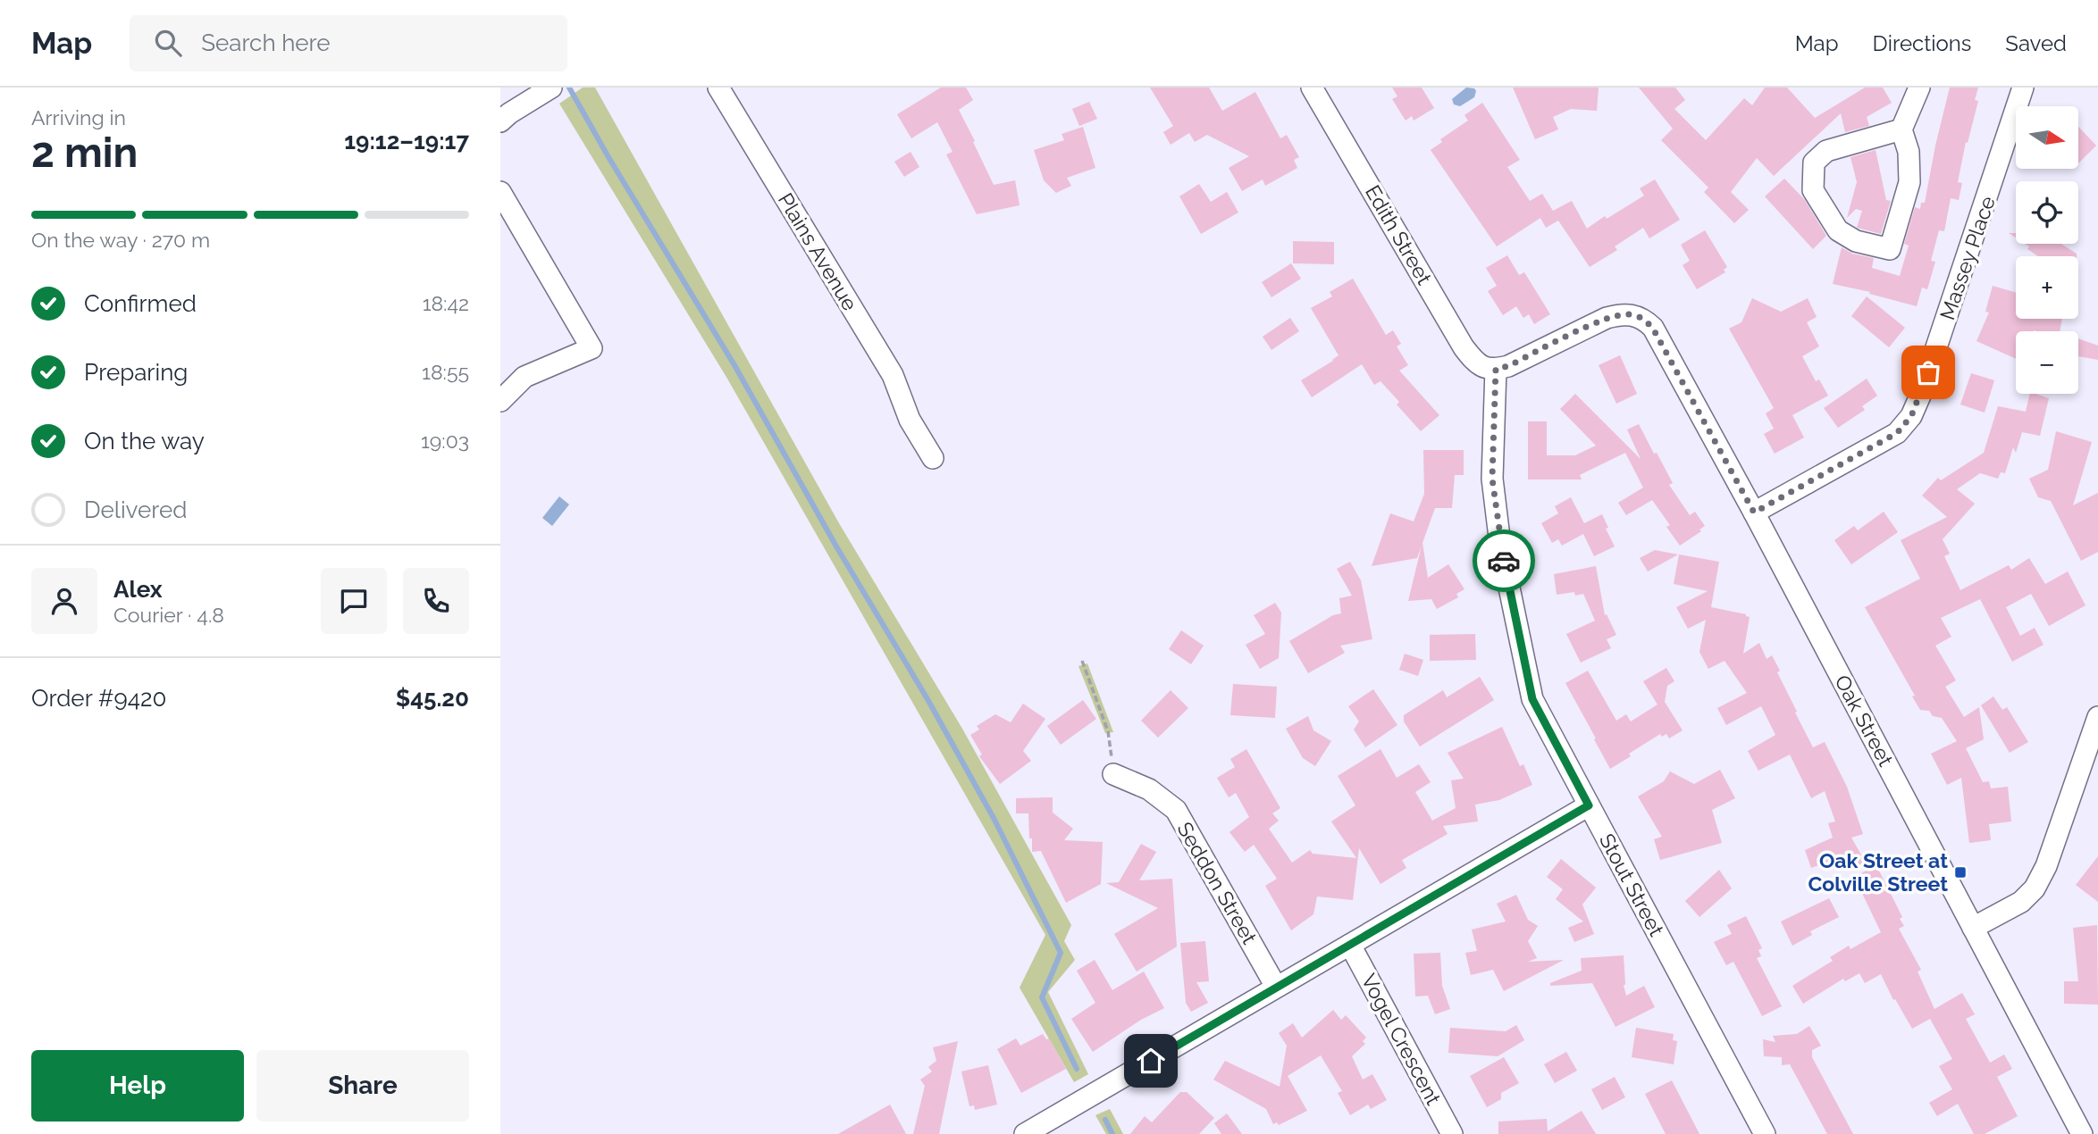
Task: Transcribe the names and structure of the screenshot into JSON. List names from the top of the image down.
{
  "streets": {
    "street": [
      "Edith Street",
      "Plains Avenue",
      "Massey Place",
      "Oak Street",
      "Seddon Street",
      "Stout Street",
      "Vogel Crescent"
    ]
  },
  "crossings": [
    ["Edith Street", "Oak Street"],
    ["Edith Street", "Stout Street"],
    ["Massey Place", "Oak Street"],
    ["Oak Street", "Stout Street"]
  ],
  "places": {
    "transit": ["Oak Street at Colville Street"]
  },
  "north": "right",
  "page": {
    "header": "Map",
    "search": "Search here",
    "nav": ["Map", "Directions", "Saved"],
    "heading": ["2 min", "Arriving in", "19:12–19:17"],
    "panel": [
      "Alex",
      "Courier · 4.8",
      "Order #9420",
      "$45.20"
    ],
    "map_buttons": ["+", "−"],
    "bar": "On the way · 270 m",
    "list": [
      ["Confirmed", "18:42"],
      ["Preparing", "18:55"],
      ["On the way", "19:03"],
      "Delivered"
    ],
    "buttons": ["Help", "Share"]
  }
}
